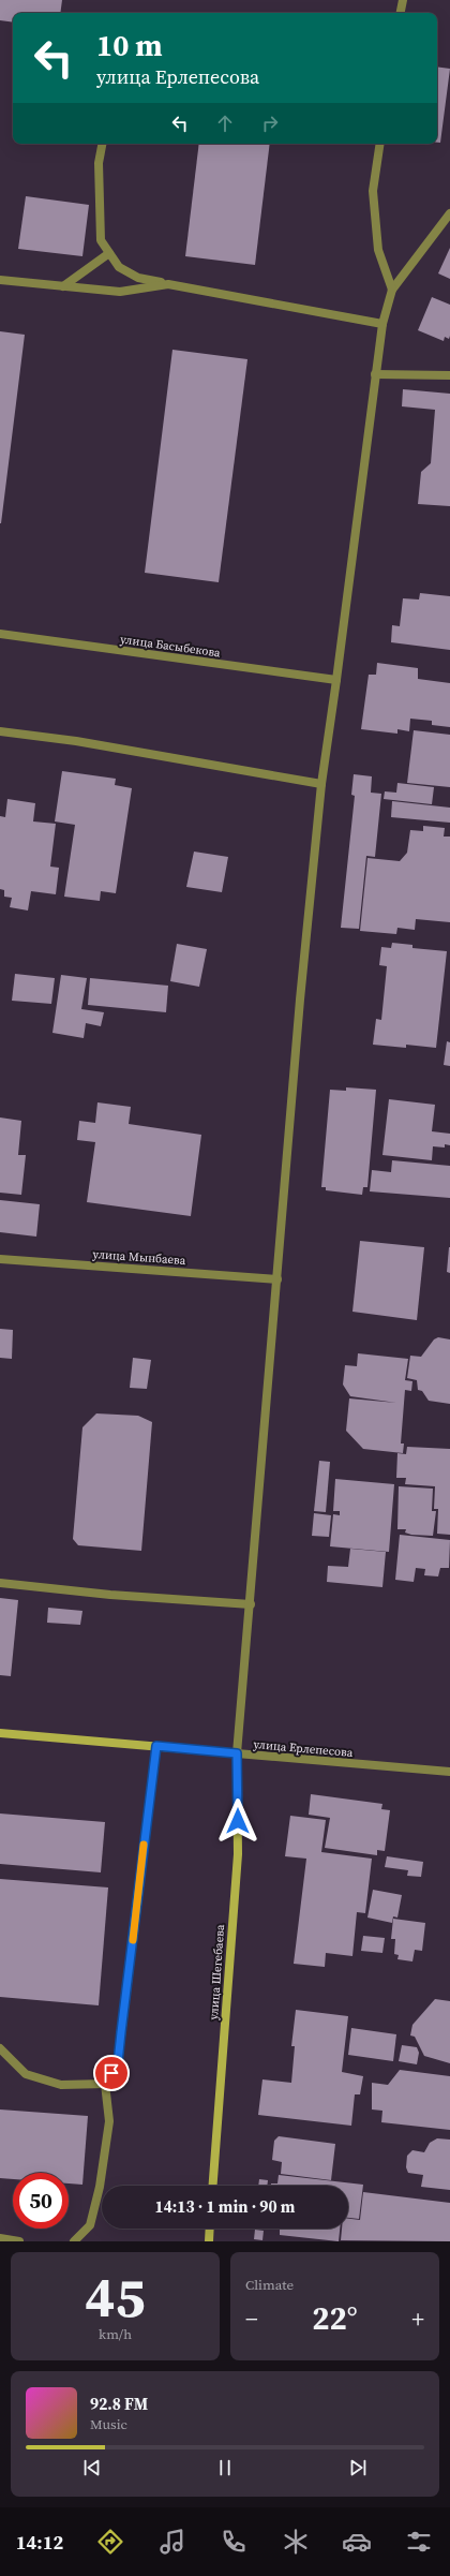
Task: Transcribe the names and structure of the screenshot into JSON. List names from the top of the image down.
{
  "streets": {
    "main road": ["улица Ерлепесова", "улица Шегебаева"],
    "street": ["улица Басыбекова", "улица Мынбаева"]
  },
  "crossings": [
    ["улица Ерлепесова", "улица Шегебаева"]
  ],
  "page": {
    "turn": ["10 m", "улица Ерлепесова"],
    "limit": "50",
    "trip": "14:13 · 1 min · 90 m",
    "tile": [
      ["45", "km/h"],
      "Climate"
    ],
    "heat": ["−", "22°", "+"],
    "song": ["92.8 FM", "Music"],
    "tabs": "14:12"
  }
}
